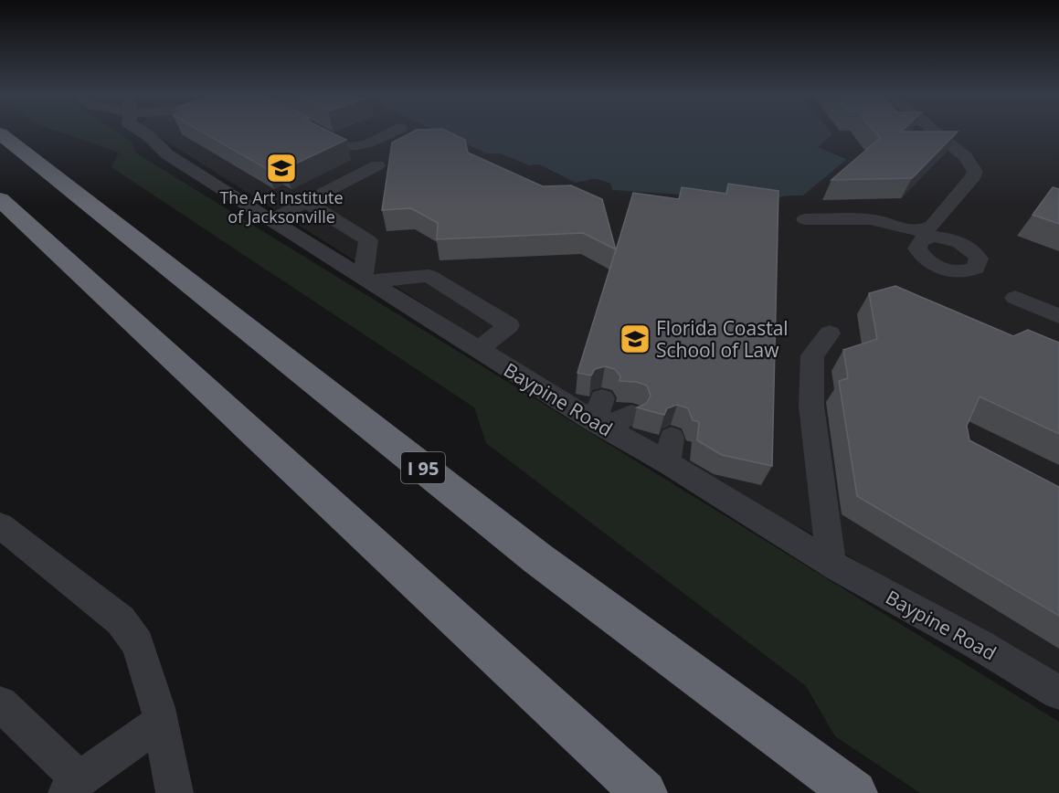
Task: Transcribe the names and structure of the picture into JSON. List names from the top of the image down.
{
  "streets": {
    "highway": ["I 95"],
    "street": ["Baypine Road"]
  },
  "places": {
    "school or university": ["The Art Institute of Jacksonville", "Florida Coastal School of Law"]
  }
}
